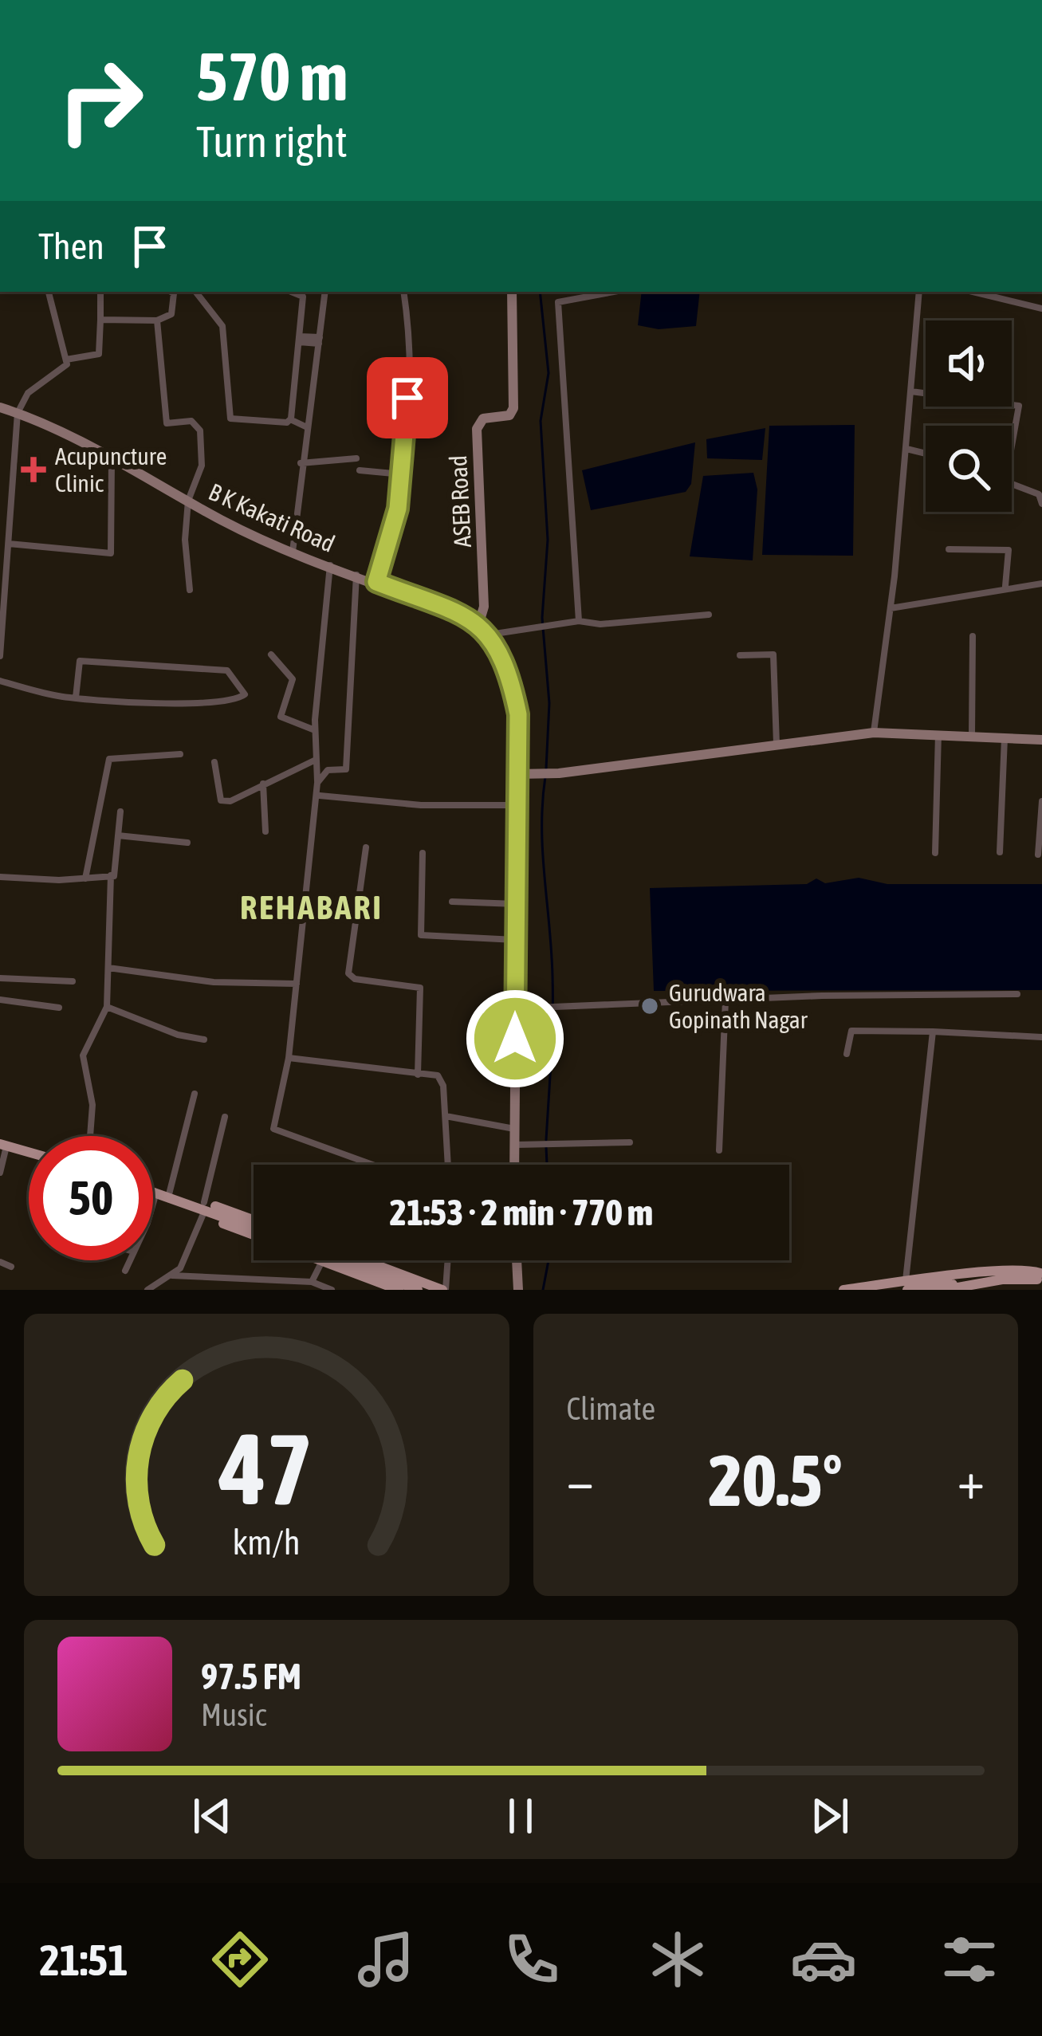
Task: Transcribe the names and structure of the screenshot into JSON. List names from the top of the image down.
{
  "streets": {
    "main road": ["ASEB Road", "B K Kakati Road"]
  },
  "crossings": [
    ["ASEB Road", "B K Kakati Road"]
  ],
  "districts": ["REHABARI"],
  "places": {
    "health": ["Acupuncture Clinic"],
    "other": ["Gurudwara Gopinath Nagar"]
  },
  "page": {
    "turn": ["570 m", "Turn right"],
    "then": "Then",
    "limit": "50",
    "trip": "21:53 · 2 min · 770 m",
    "tile": "Climate",
    "heat": ["−", "20.5°", "+"],
    "song": ["97.5 FM", "Music"],
    "tabs": "21:51",
    "gauge": ["47", "km/h"]
  }
}
